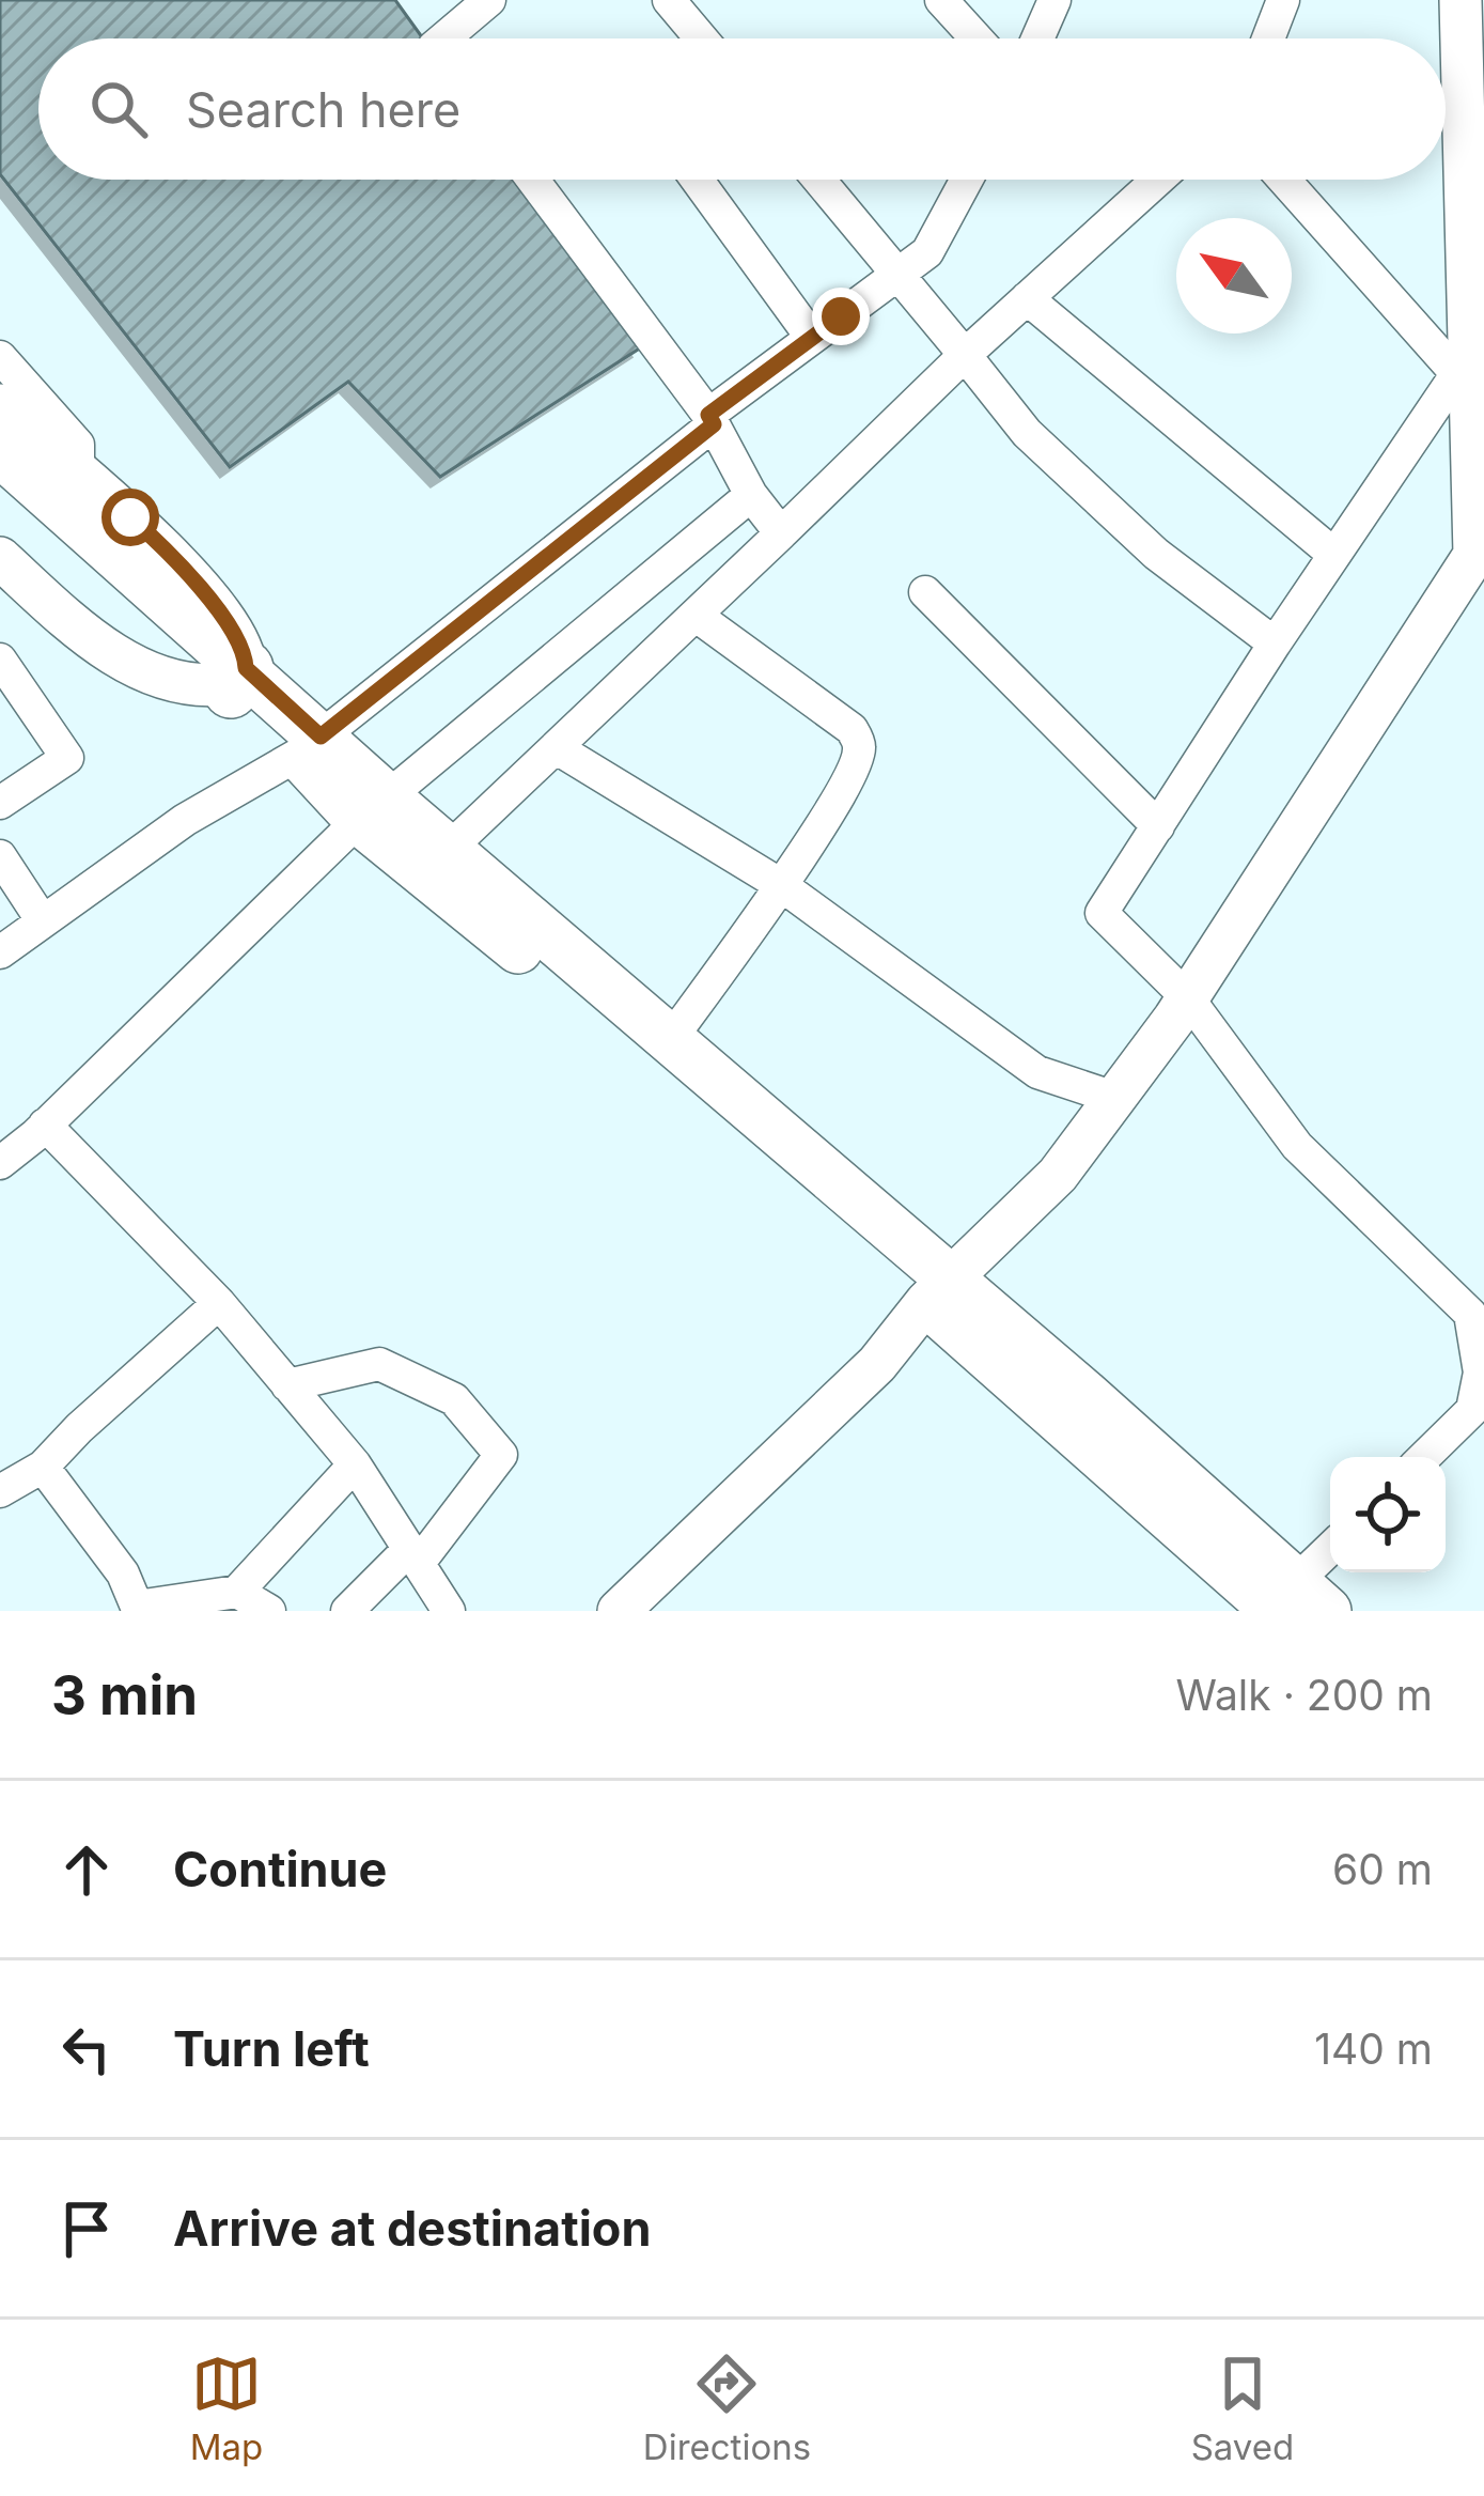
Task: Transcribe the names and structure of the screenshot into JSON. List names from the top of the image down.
{
  "north": "top left",
  "page": {
    "search": "Search here",
    "heading": ["3 min", "Walk · 200 m"],
    "list": [
      ["Continue", "60 m"],
      ["Turn left", "140 m"],
      "Arrive at destination"
    ],
    "nav": ["Map", "Directions", "Saved"]
  }
}
